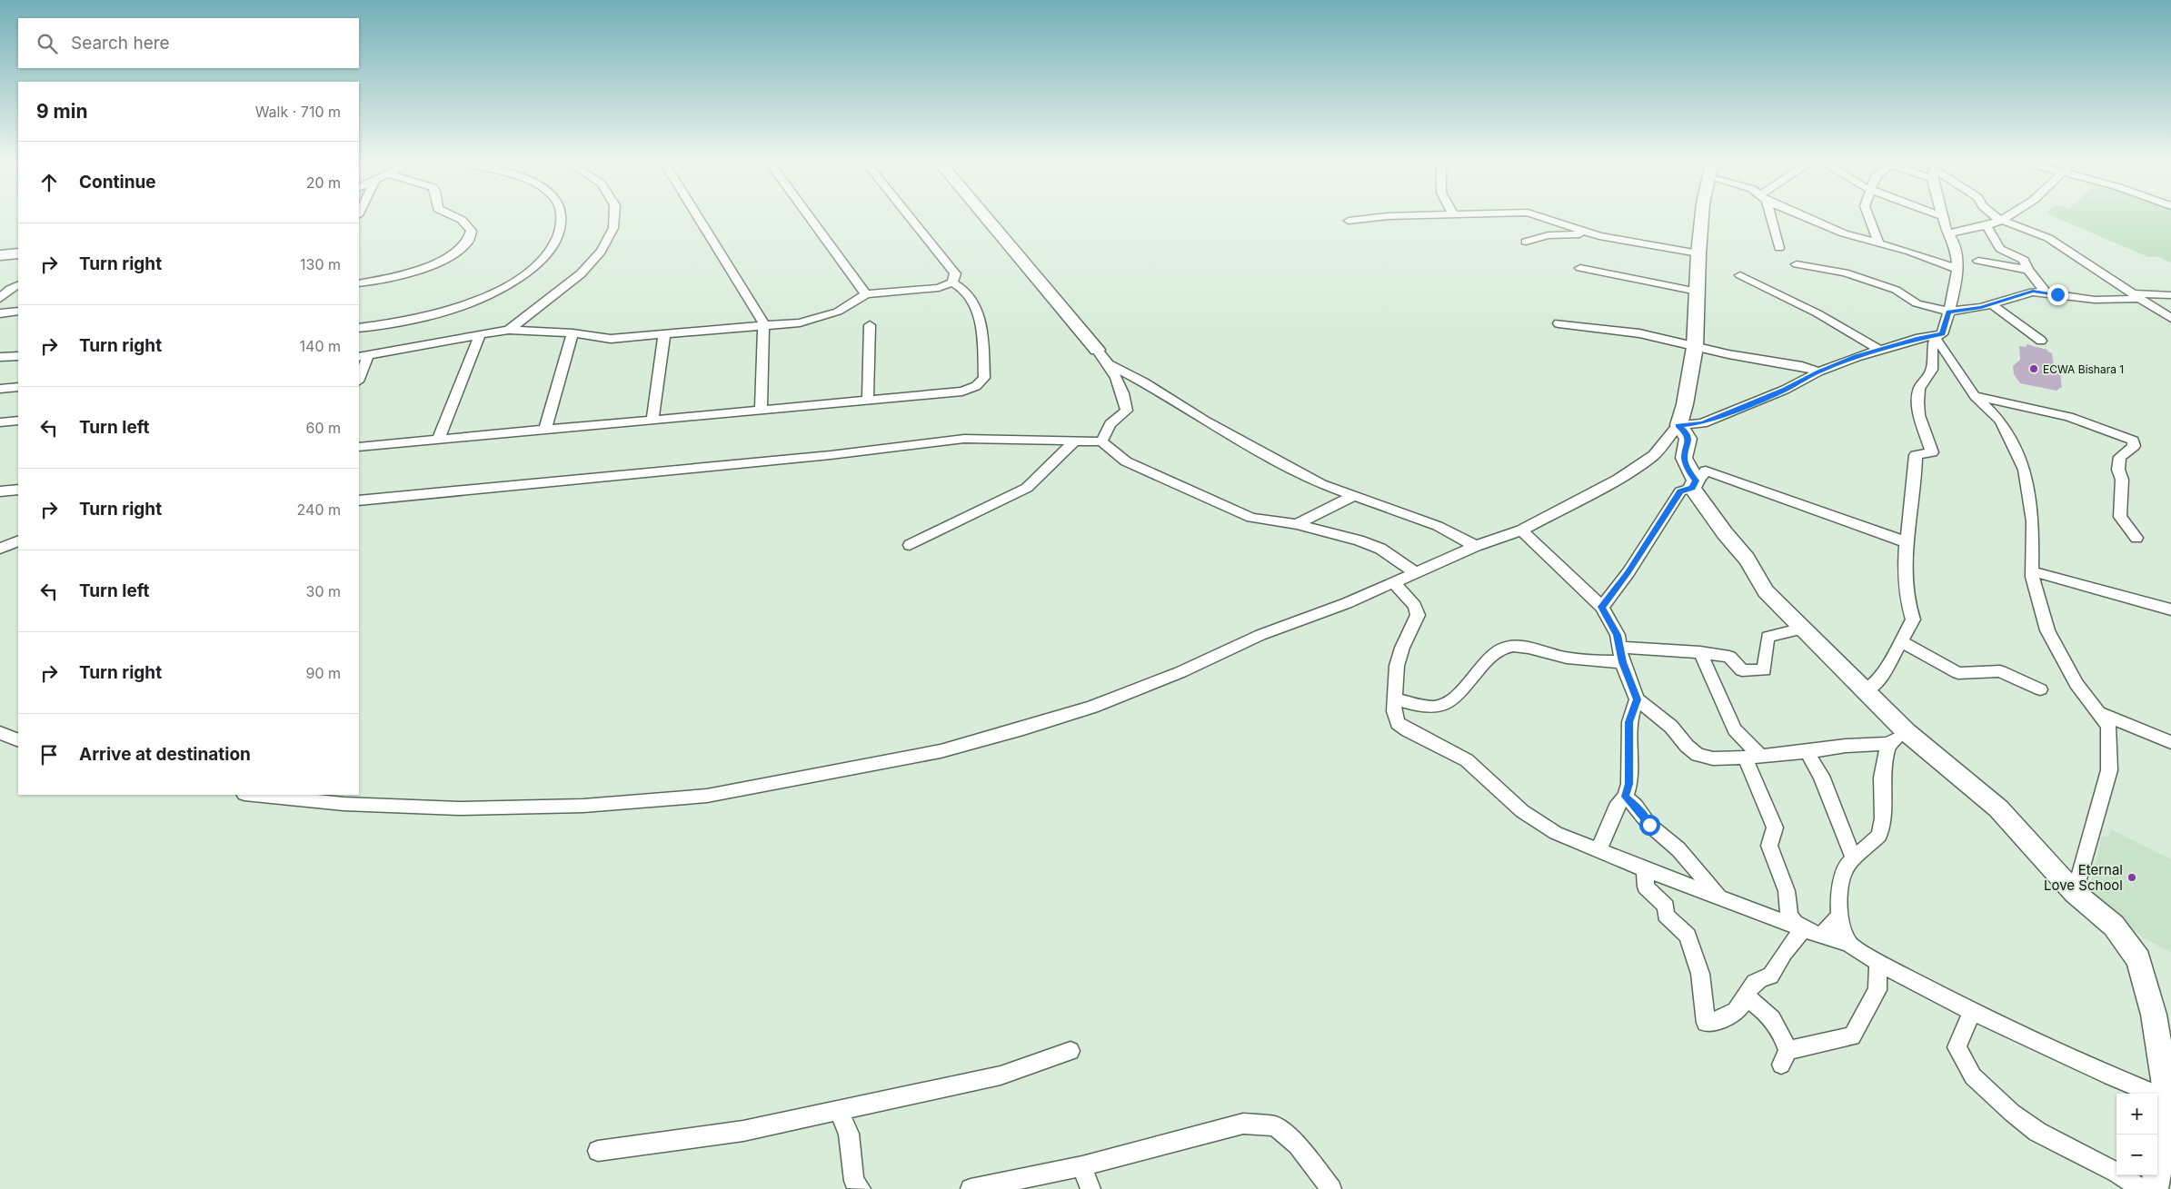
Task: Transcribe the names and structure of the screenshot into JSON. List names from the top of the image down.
{
  "places": ["ECWA Bishara 1", "Eternal Love School"],
  "page": {
    "search": "Search here",
    "heading": ["9 min", "Walk · 710 m"],
    "list": [
      ["Continue", "20 m"],
      ["Turn right", "130 m"],
      ["Turn right", "140 m"],
      ["Turn left", "60 m"],
      ["Turn right", "240 m"],
      ["Turn left", "30 m"],
      ["Turn right", "90 m"],
      "Arrive at destination"
    ],
    "map_buttons": ["+", "−"]
  }
}
